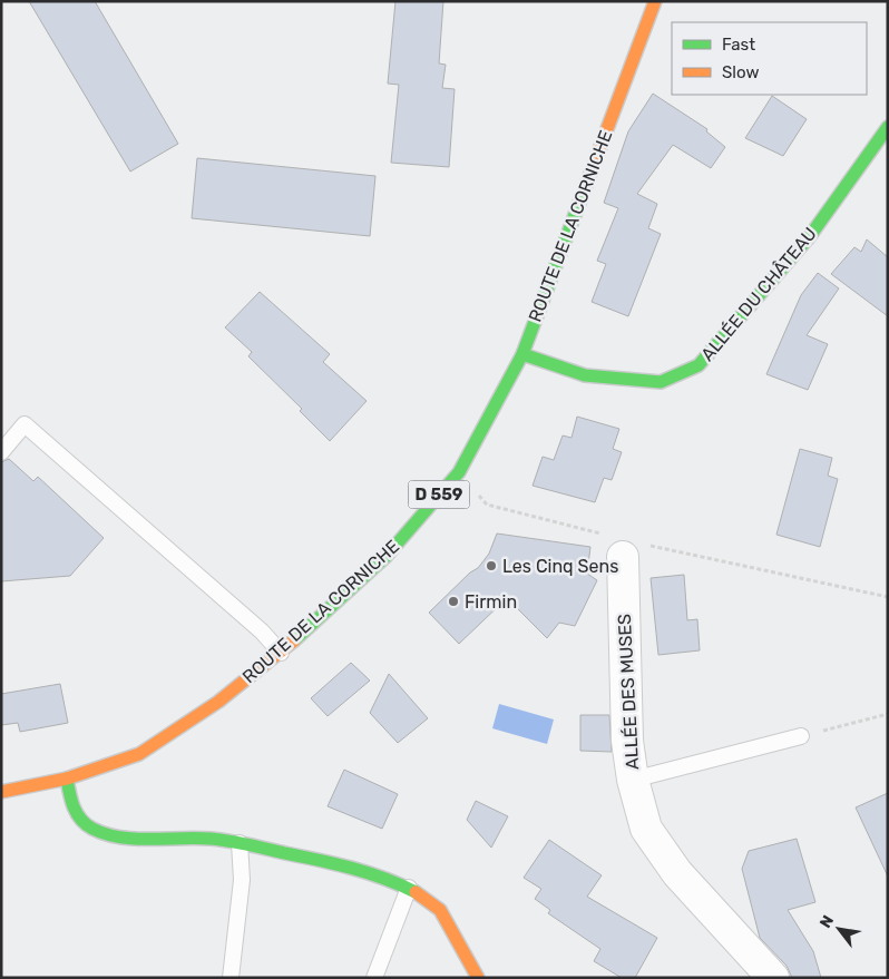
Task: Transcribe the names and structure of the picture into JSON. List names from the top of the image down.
{
  "streets": {
    "main road": ["ROUTE DE LA CORNICHE", "ALLÉE DU CHÂTEAU", "D 559"],
    "street": ["ALLÉE DES MUSES"]
  },
  "crossings": [
    ["ROUTE DE LA CORNICHE", "ALLÉE DU CHÂTEAU"]
  ],
  "places": ["Les Cinq Sens", "Firmin"],
  "legend": ["Fast", "Slow"],
  "north": "top left"
}
